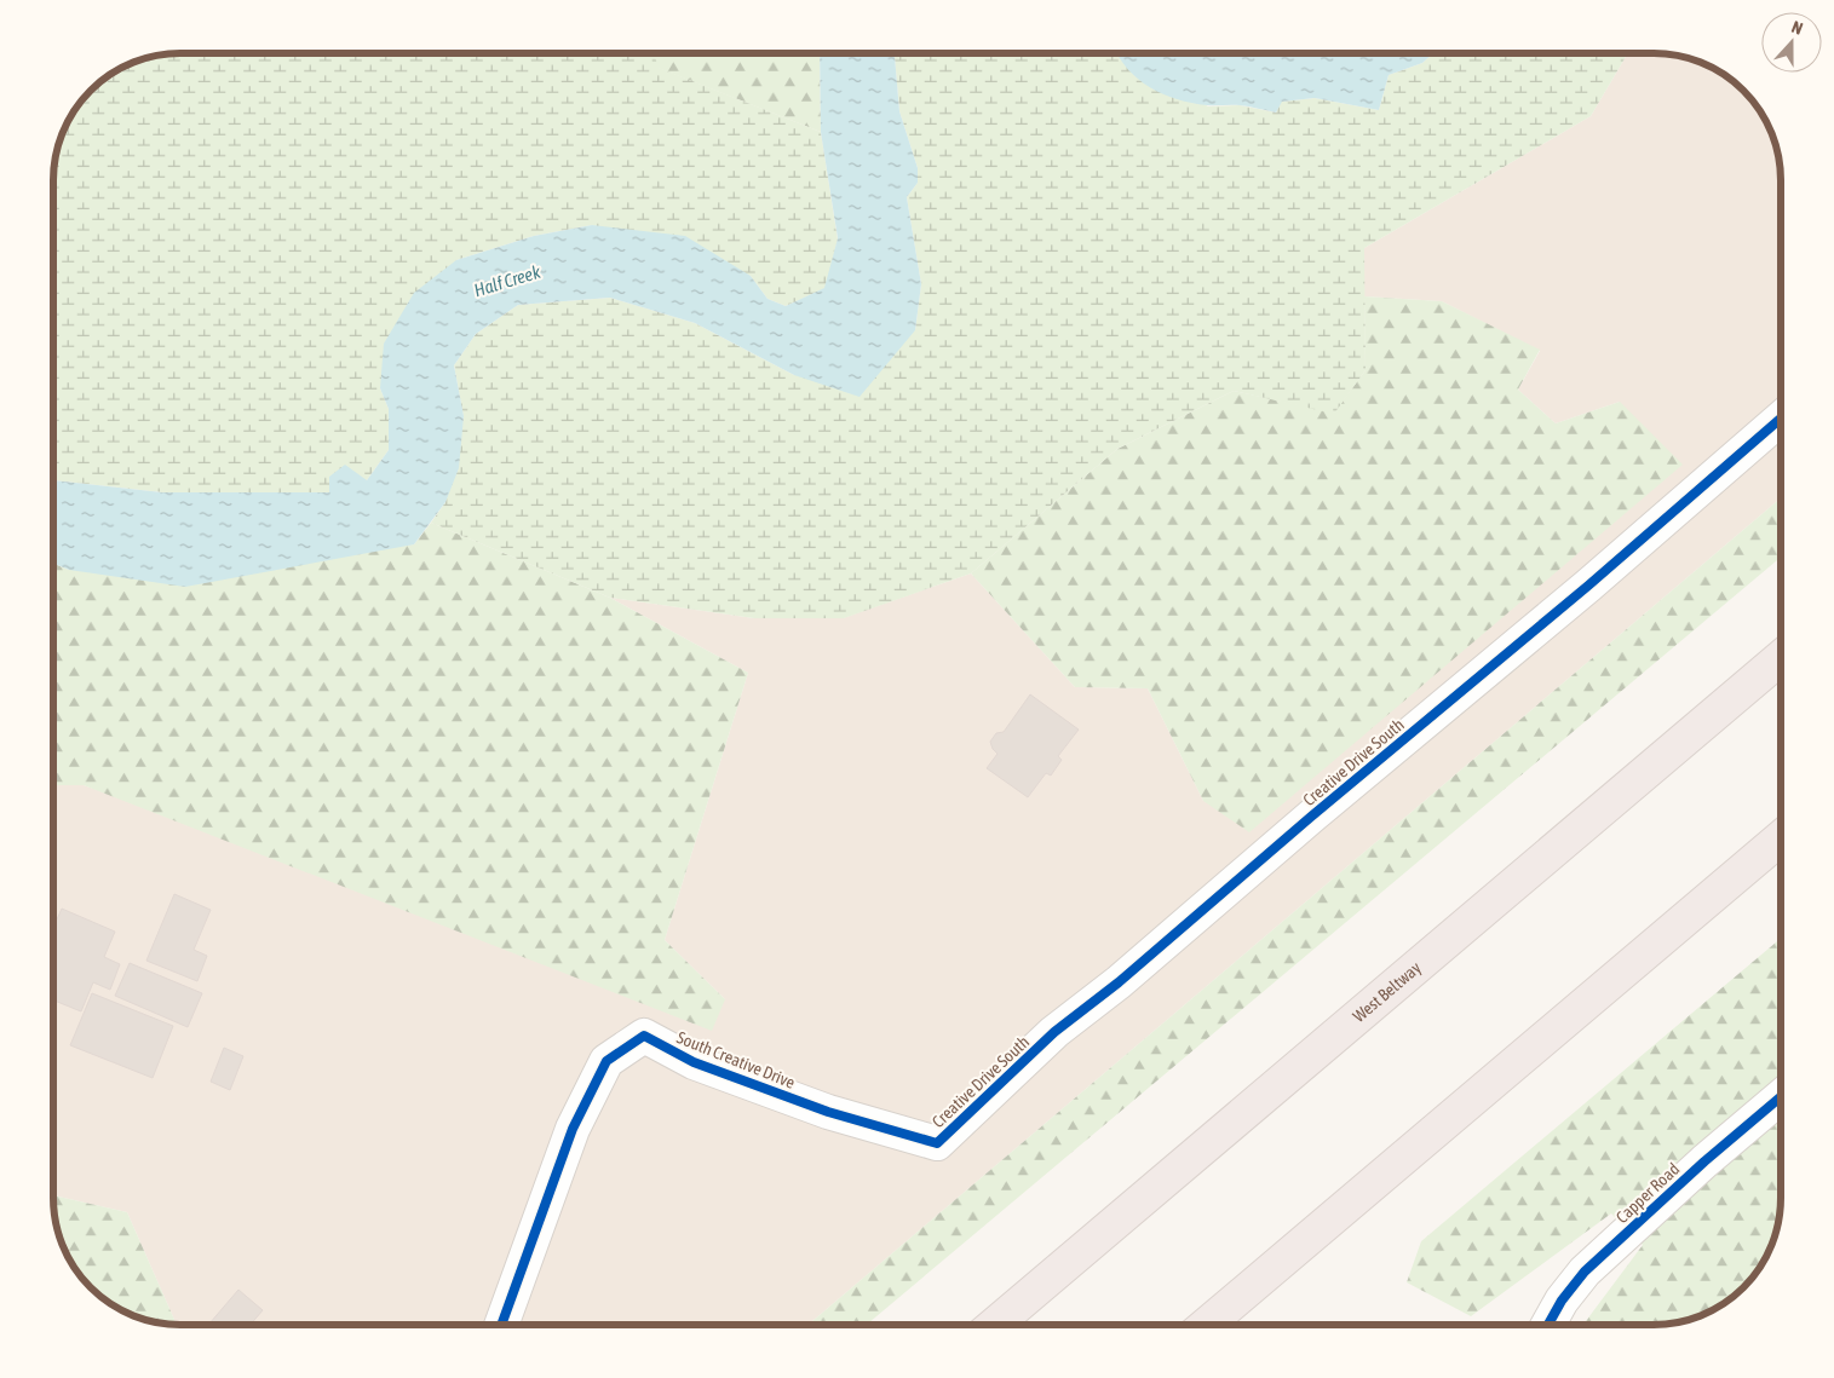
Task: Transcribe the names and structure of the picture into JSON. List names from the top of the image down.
{
  "streets": {
    "highway": ["West Beltway"],
    "street": ["Creative Drive South", "South Creative Drive", "Capper Road"]
  },
  "crossings": [
    ["Creative Drive South", "South Creative Drive"]
  ],
  "water": ["Half Creek"],
  "north": "top"
}
